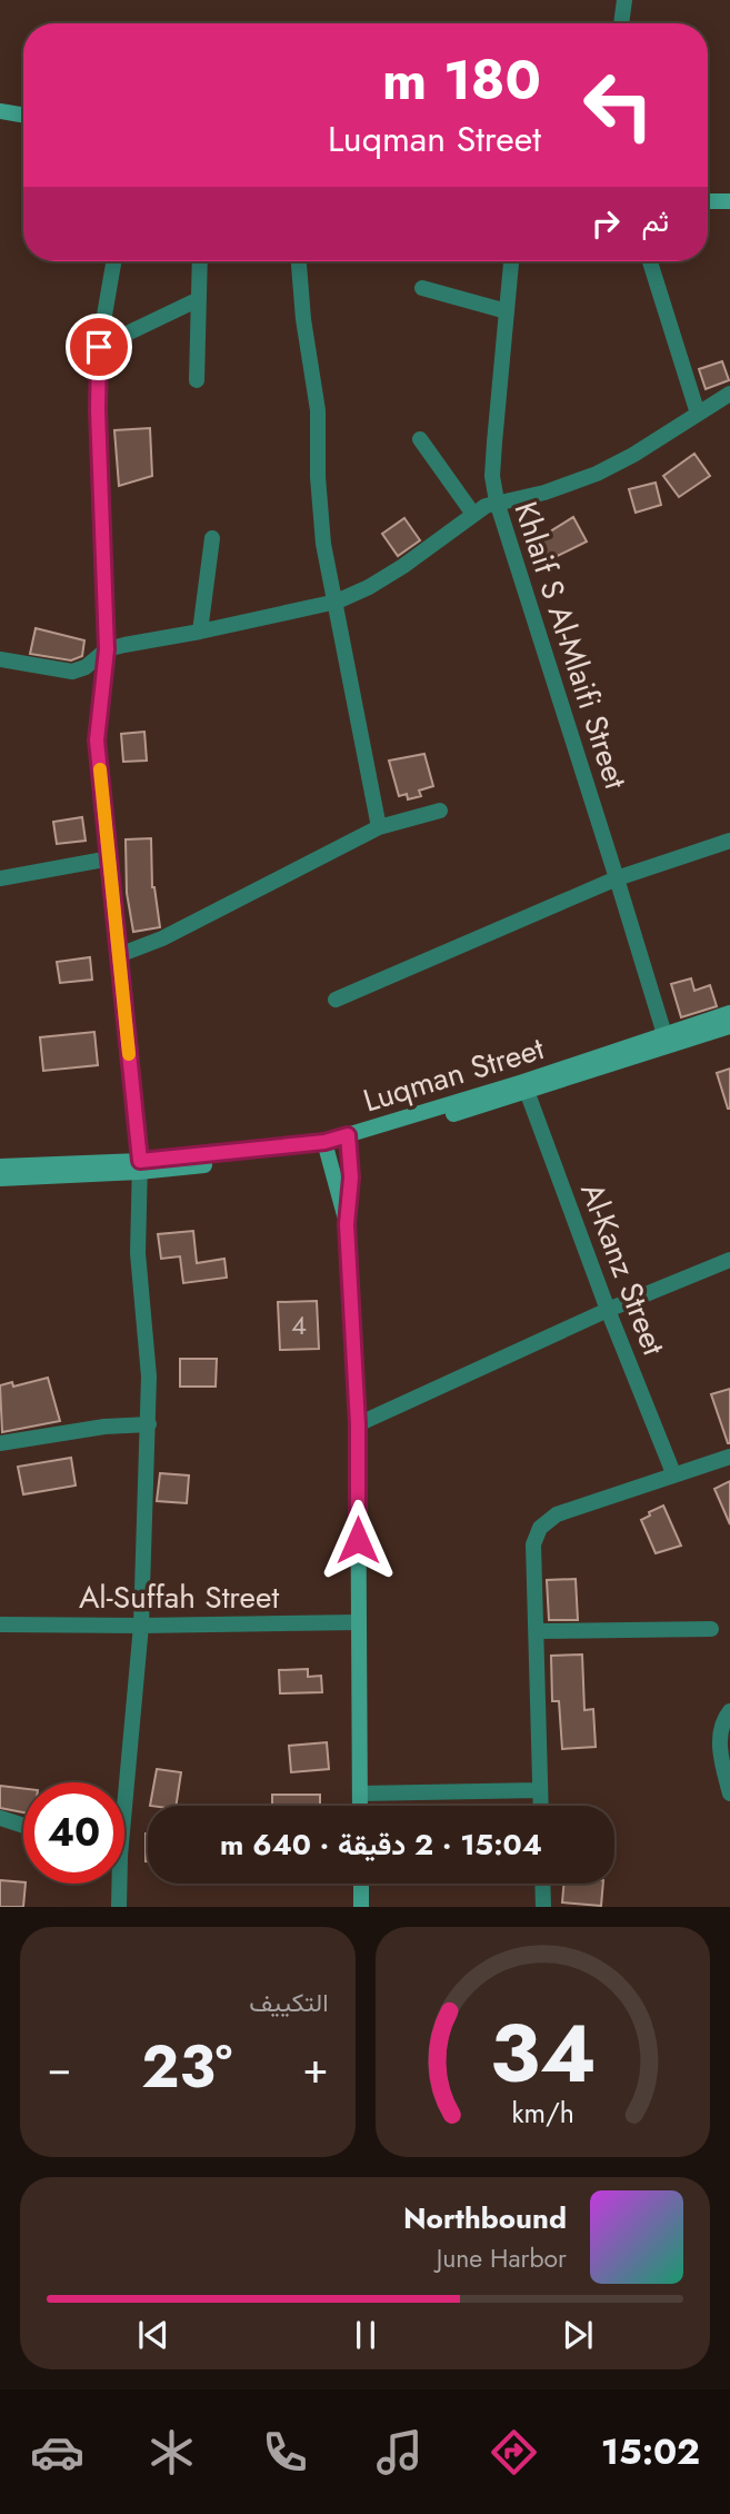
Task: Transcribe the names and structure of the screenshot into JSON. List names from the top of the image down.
{
  "streets": {
    "street": [
      "Khlaif S Al-Mlaifi Street",
      "Luqman Street",
      "Al-Kanz Street",
      "Al-Suffah Street"
    ]
  },
  "crossings": [
    ["Khlaif S Al-Mlaifi Street", "Luqman Street"],
    ["Luqman Street", "Al-Kanz Street"]
  ],
  "house_numbers": ["4"],
  "page": {
    "turn": ["180 m", "Luqman Street"],
    "then": "ثم",
    "limit": "40",
    "trip": "15:04 · 2 دقيقة · 640 m",
    "tile": "التكييف",
    "heat": ["−", "23°", "+"],
    "song": ["Northbound", "June Harbor"],
    "tabs": "15:02",
    "gauge": ["34", "km/h"]
  }
}
